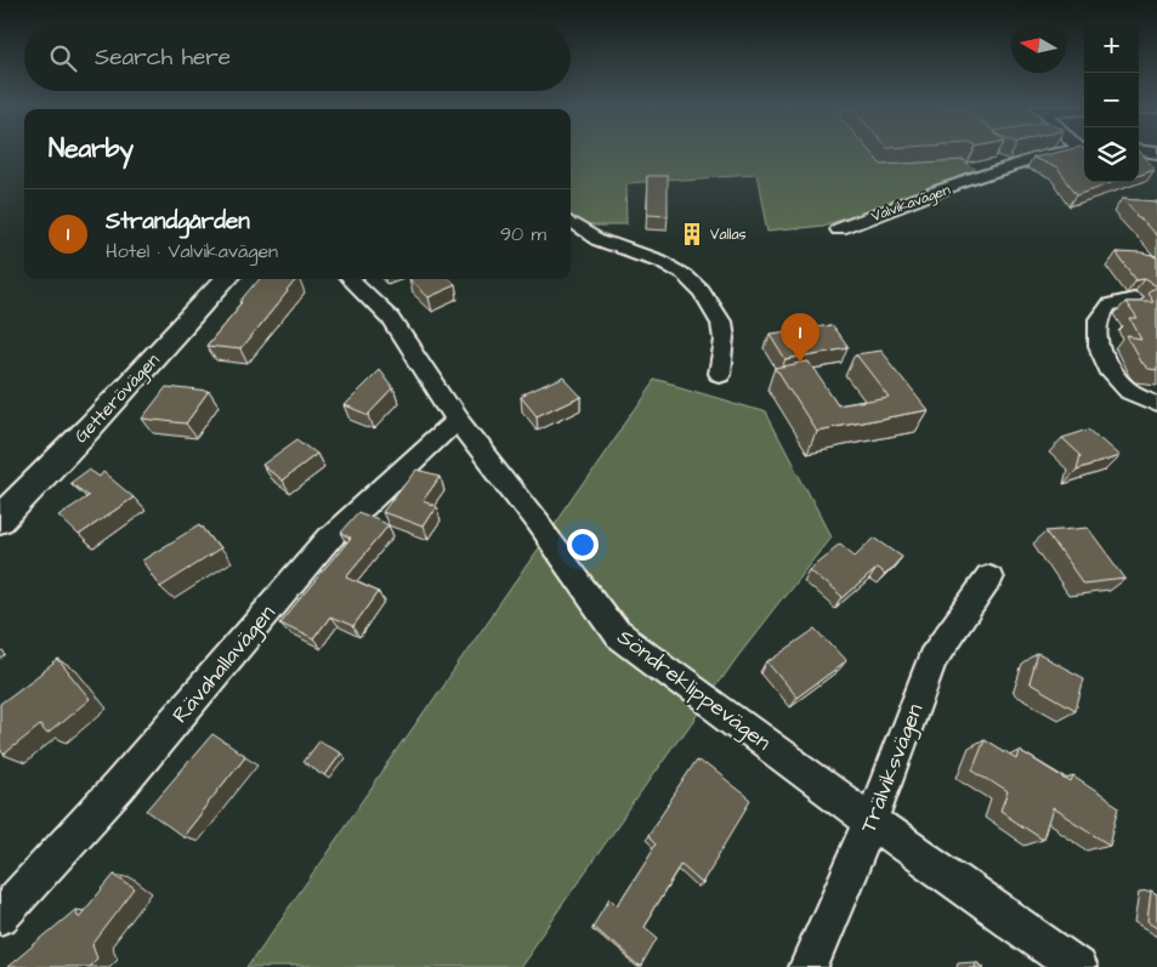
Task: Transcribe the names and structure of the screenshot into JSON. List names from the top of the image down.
{
  "streets": {
    "street": [
      "Valvikavägen",
      "Getterövägen",
      "Rävahallavägen",
      "Söndreklippevägen",
      "Trälviksvägen"
    ]
  },
  "crossings": [
    ["Rävahallavägen", "Söndreklippevägen"],
    ["Söndreklippevägen", "Trälviksvägen"]
  ],
  "places": {
    "building": ["Vallas"]
  },
  "north": "left",
  "page": {
    "map_buttons": ["+", "−"],
    "search": "Search here",
    "heading": "Nearby",
    "list": [
      {
        "mark": "1",
        "name": "Strandgården",
        "note": "Hotel · Valvikavägen",
        "value": "90 m"
      }
    ],
    "pins": "1"
  }
}
